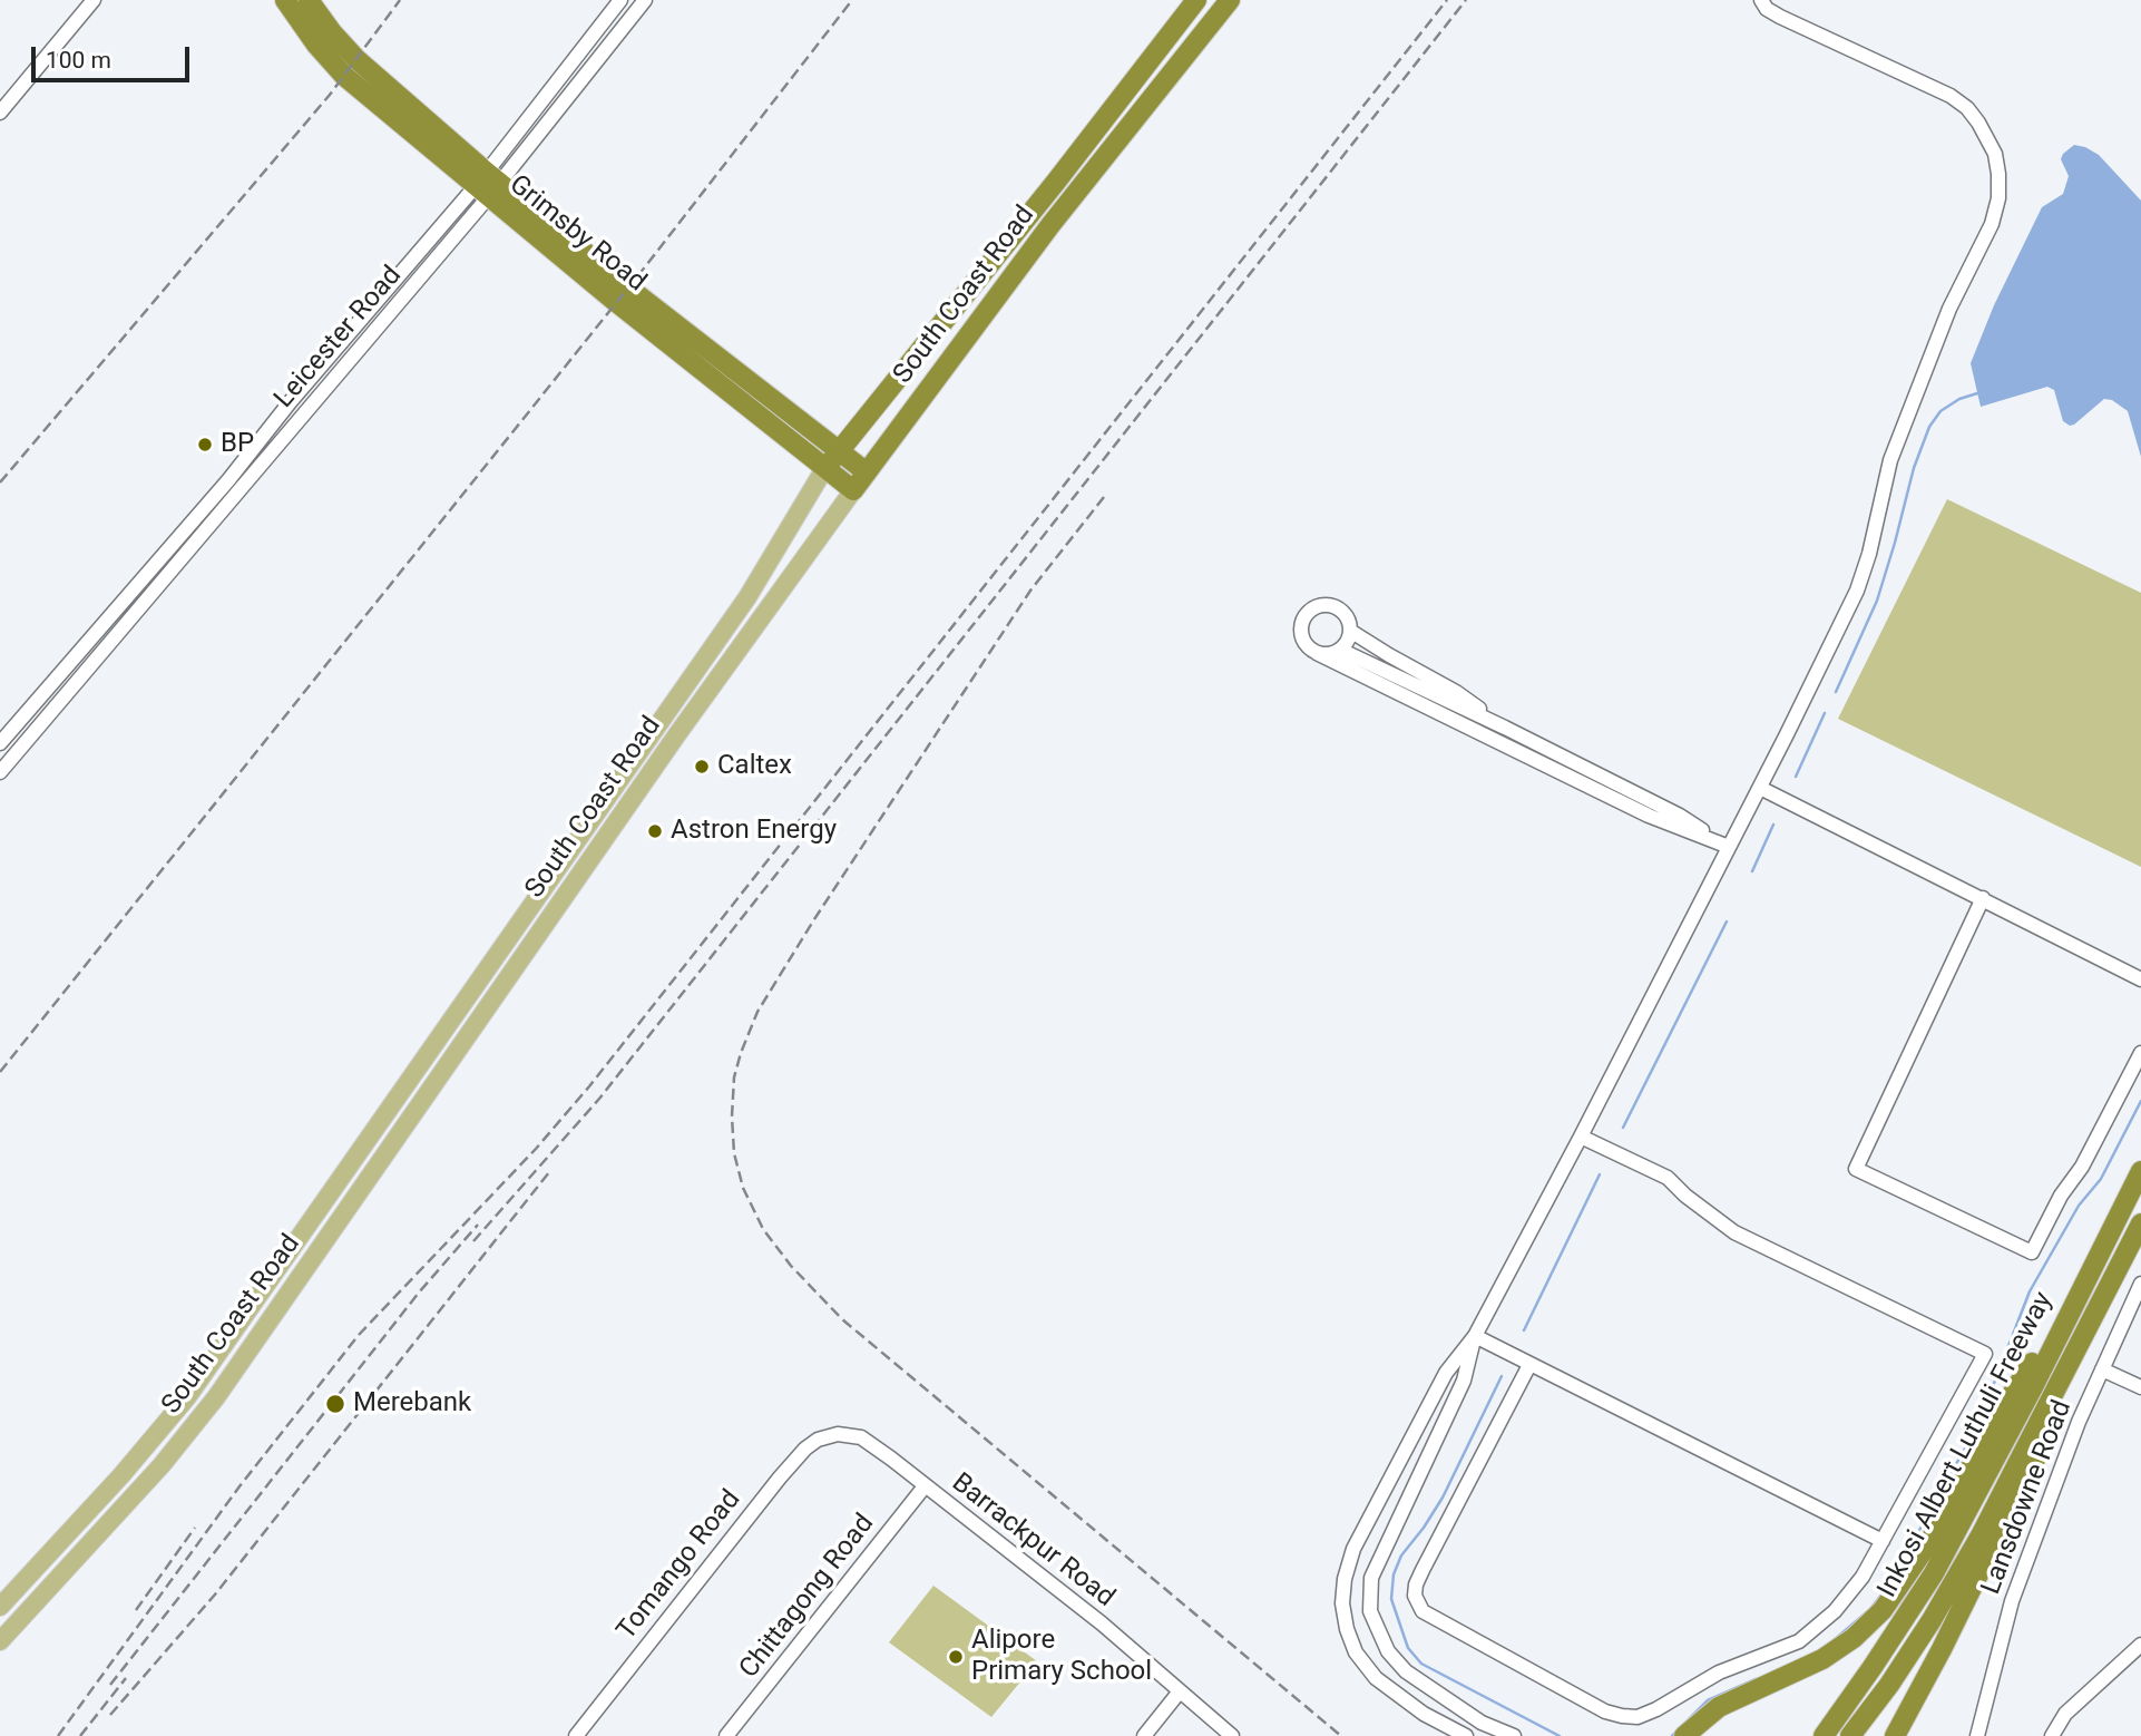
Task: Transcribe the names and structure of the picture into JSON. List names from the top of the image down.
{
  "streets": {
    "highway": ["Grimsby Road", "South Coast Road", "Inkosi Albert Luthuli Freeway"],
    "street": [
      "Leicester Road",
      "Lansdowne Road",
      "Barrackpur Road",
      "Tomango Road",
      "Chittagong Road"
    ]
  },
  "crossings": [
    ["Grimsby Road", "South Coast Road"],
    ["Grimsby Road", "Leicester Road"],
    ["Barrackpur Road", "Tomango Road"],
    ["Barrackpur Road", "Chittagong Road"]
  ],
  "places": [
    "BP",
    "Caltex",
    "Astron Energy",
    "Merebank",
    "Alipore Primary School"
  ],
  "scale_bar": "100 m"
}
